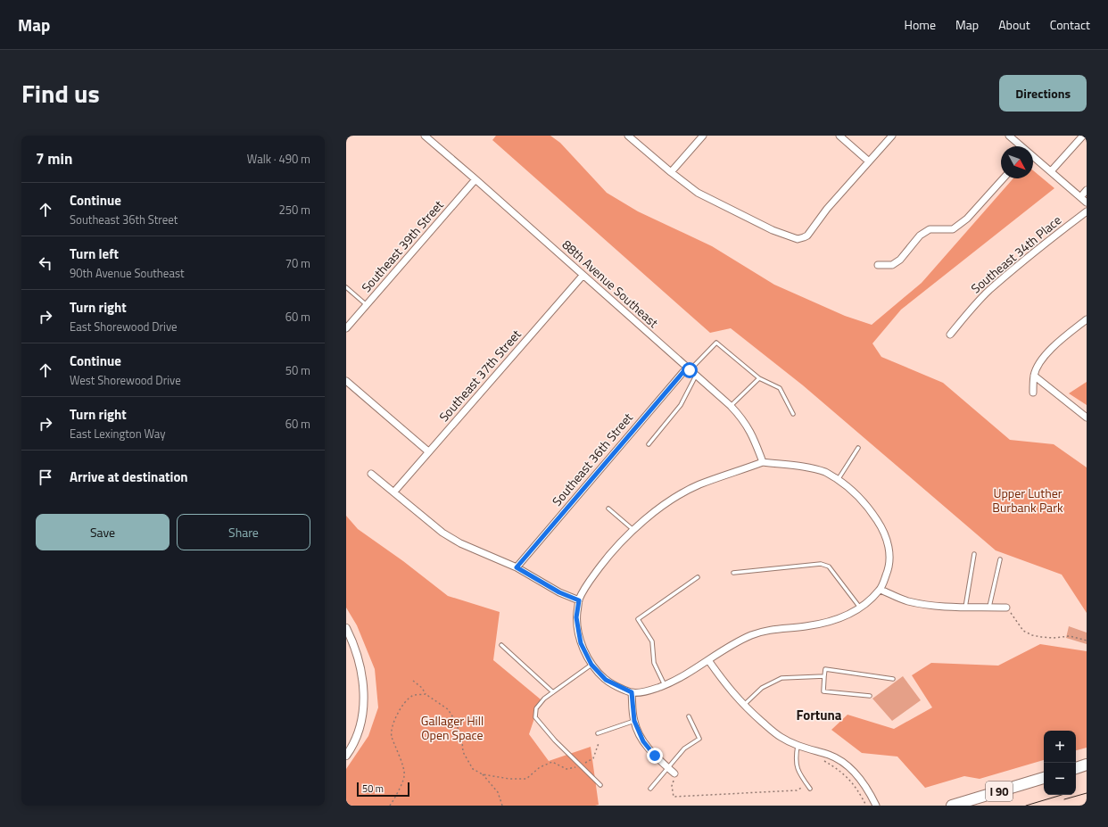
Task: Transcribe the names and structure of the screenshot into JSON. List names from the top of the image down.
{
  "streets": {
    "highway": ["I 90"],
    "street": [
      "Southeast 39th Street",
      "Southeast 34th Place",
      "88th Avenue Southeast",
      "Southeast 37th Street",
      "Southeast 36th Street"
    ]
  },
  "crossings": [
    ["Southeast 39th Street", "88th Avenue Southeast"],
    ["88th Avenue Southeast", "Southeast 37th Street"],
    ["88th Avenue Southeast", "Southeast 36th Street"]
  ],
  "districts": ["Fortuna"],
  "parks": ["Upper Luther Burbank Park", "Gallager Hill Open Space"],
  "scale_bar": "50 m",
  "north": "bottom right",
  "page": {
    "header": "Map",
    "nav": [
      "Home",
      "Map",
      "About",
      "Contact"
    ],
    "title": "Find us",
    "buttons": [
      "Directions",
      ["Save", "Share"]
    ],
    "heading": ["7 min", "Walk · 490 m"],
    "list": [
      ["Continue", "Southeast 36th Street", "250 m"],
      ["Turn left", "90th Avenue Southeast", "70 m"],
      ["Turn right", "East Shorewood Drive", "60 m"],
      ["Continue", "West Shorewood Drive", "50 m"],
      ["Turn right", "East Lexington Way", "60 m"],
      "Arrive at destination"
    ],
    "map_buttons": ["+", "−"],
    "scale": "50 m"
  }
}
